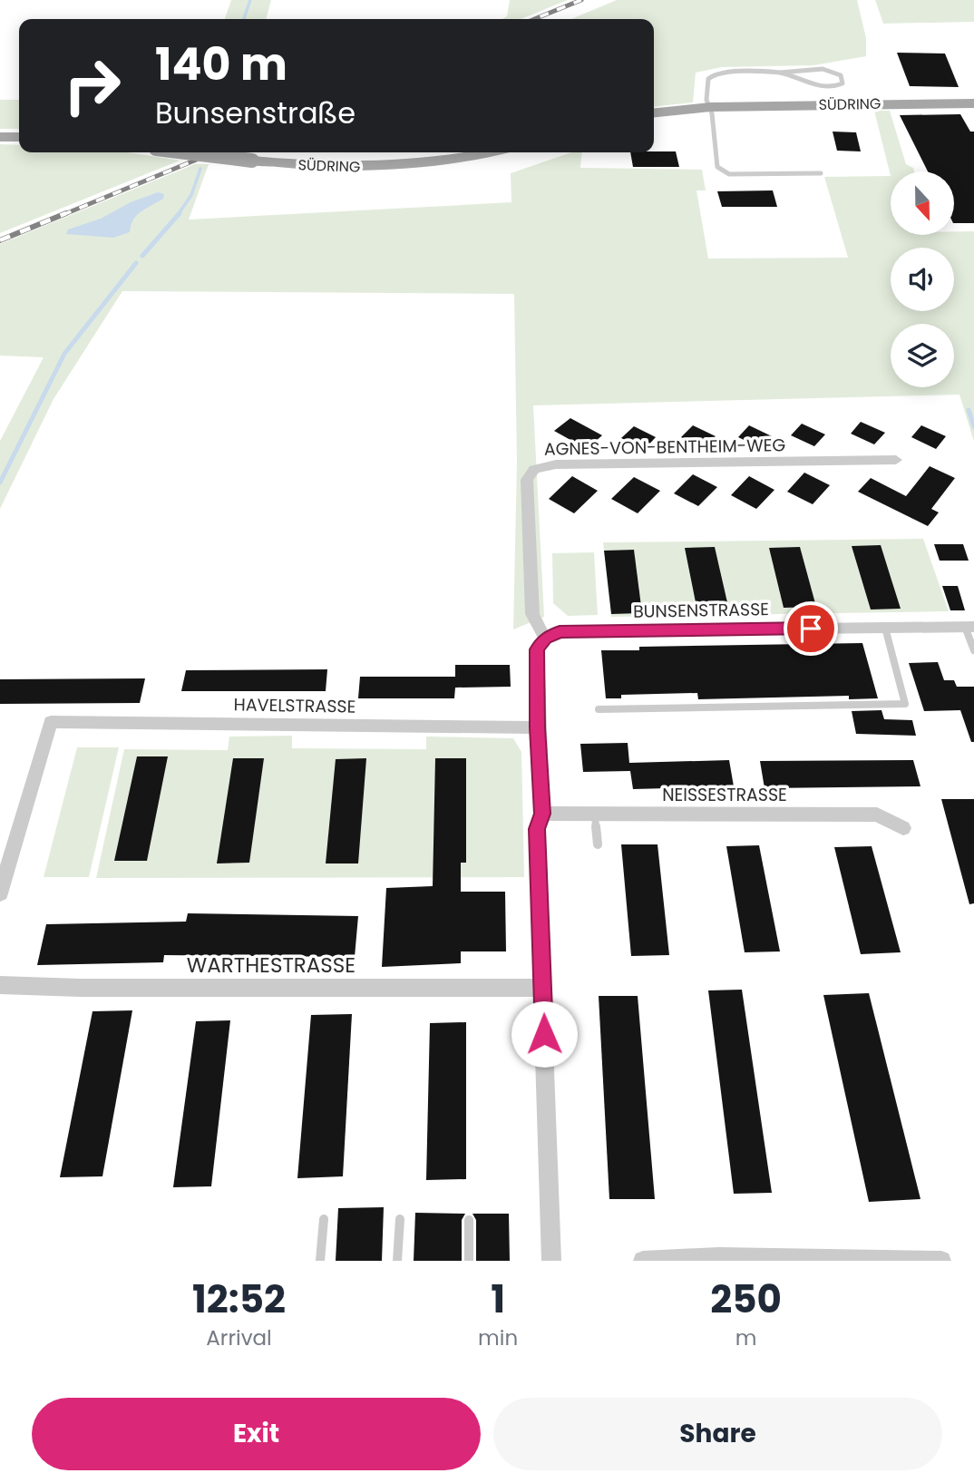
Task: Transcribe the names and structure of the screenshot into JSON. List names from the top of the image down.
{
  "streets": {
    "main road": ["SÜDRING"],
    "street": [
      "AGNES-VON-BENTHEIM-WEG",
      "BUNSENSTRASSE",
      "HAVELSTRASSE",
      "NEISSESTRASSE",
      "WARTHESTRASSE"
    ]
  },
  "crossings": [
    ["AGNES-VON-BENTHEIM-WEG", "BUNSENSTRASSE"]
  ],
  "north": "bottom",
  "page": {
    "turn": ["140 m", "Bunsenstraße"],
    "eta": [
      "12:52",
      "Arrival",
      "1",
      "min",
      "250",
      "m"
    ],
    "buttons": ["Exit", "Share"]
  }
}
